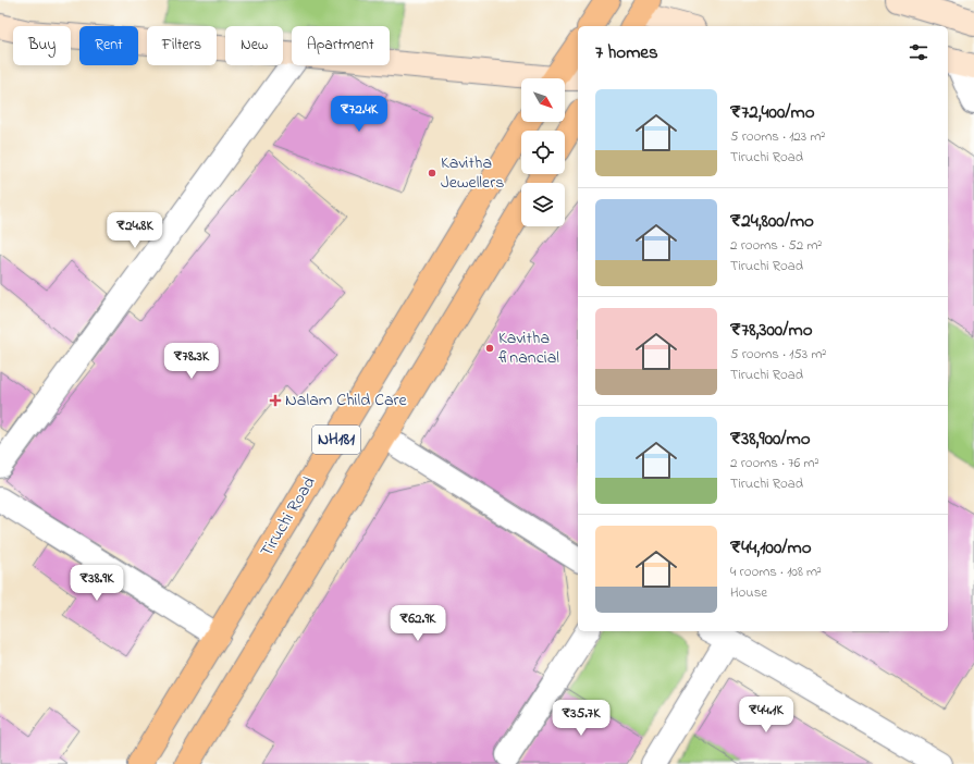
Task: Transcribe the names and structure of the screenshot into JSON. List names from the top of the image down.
{
  "streets": {
    "highway": ["NH181", "Tiruchi Road"]
  },
  "places": {
    "other": ["Kavitha Jewellers", "Kavitha financial"],
    "health": ["Nalam Child Care"]
  },
  "north": "bottom right",
  "page": {
    "chip": [
      "Buy",
      "Rent",
      "Filters",
      "New",
      "Apartment"
    ],
    "heading": "7 homes",
    "list": [
      {
        "name": "₹72,400/mo",
        "note": "5 rooms · 123 m² · Tiruchi Road"
      },
      {
        "name": "₹24,800/mo",
        "note": "2 rooms · 52 m² · Tiruchi Road"
      },
      {
        "name": "₹78,300/mo",
        "note": "5 rooms · 153 m² · Tiruchi Road"
      },
      {
        "name": "₹38,900/mo",
        "note": "2 rooms · 76 m² · Tiruchi Road"
      },
      {
        "name": "₹44,100/mo",
        "note": "4 rooms · 108 m² · House"
      }
    ],
    "price": [
      "₹72.4K",
      "₹24.8K",
      "₹78.3K",
      "₹38.9K",
      "₹62.9K",
      "₹44.1K",
      "₹35.7K"
    ]
  }
}
